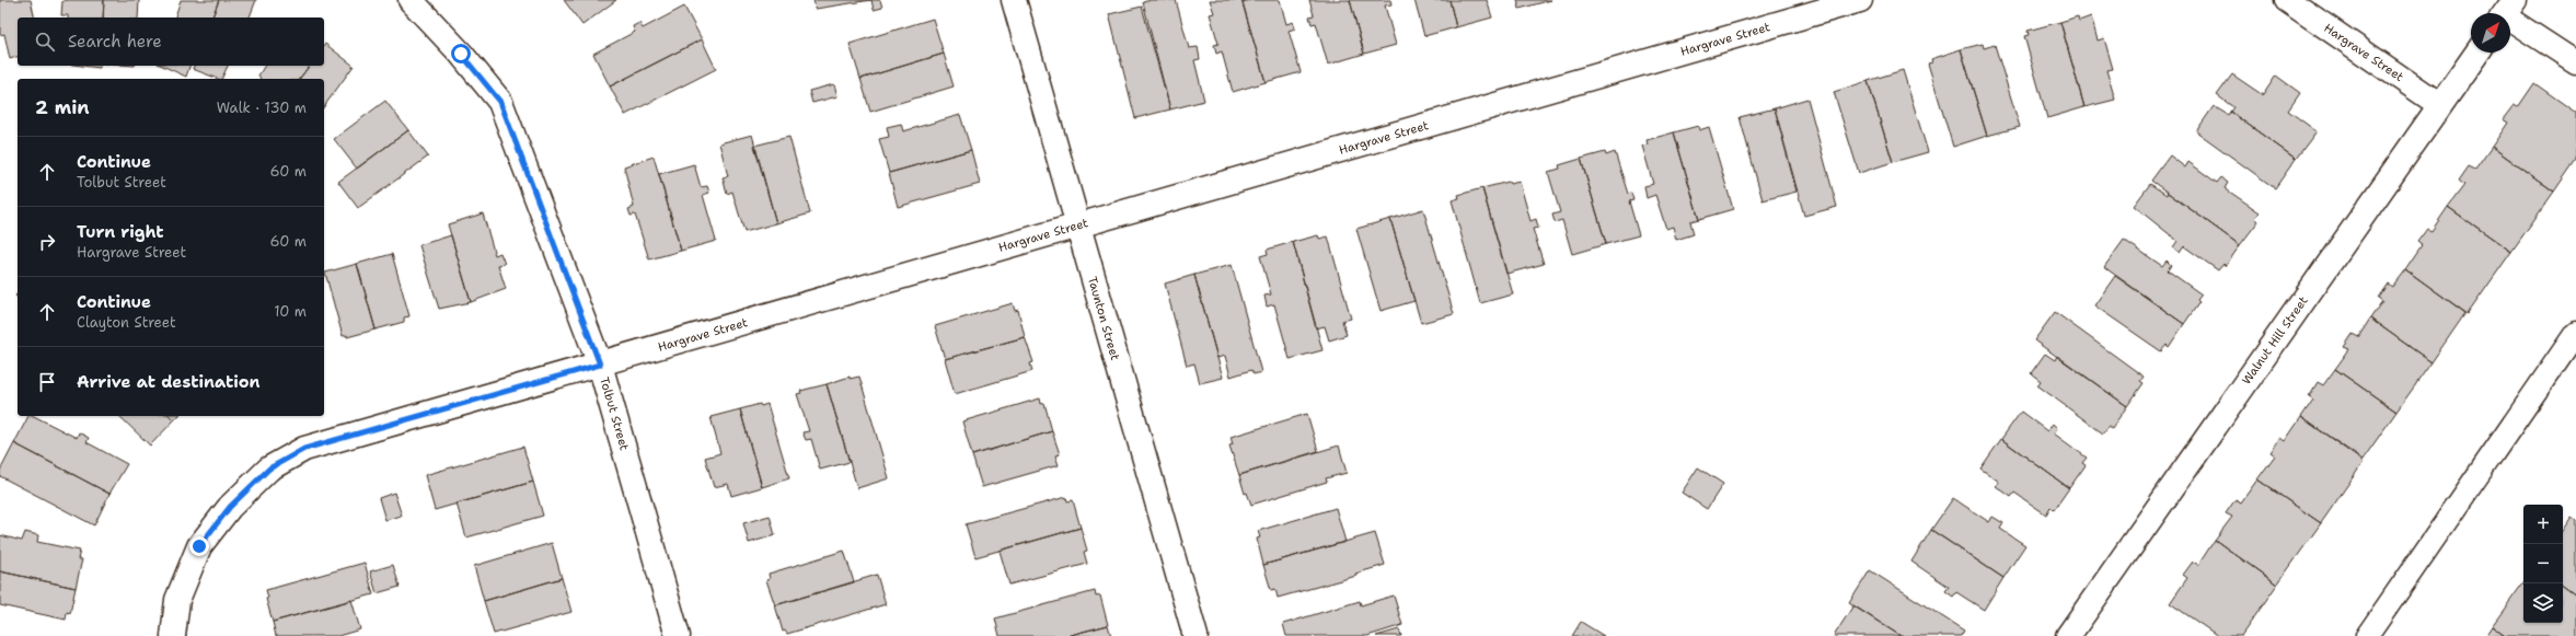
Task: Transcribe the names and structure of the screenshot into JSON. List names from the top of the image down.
{
  "streets": {
    "street": [
      "Hargrave Street",
      "Taunton Street",
      "Walnut Hill Street",
      "Tolbut Street"
    ]
  },
  "crossings": [
    ["Hargrave Street", "Taunton Street"],
    ["Hargrave Street", "Walnut Hill Street"],
    ["Hargrave Street", "Tolbut Street"]
  ],
  "north": "top right",
  "page": {
    "search": "Search here",
    "heading": ["2 min", "Walk · 130 m"],
    "list": [
      ["Continue", "Tolbut Street", "60 m"],
      ["Turn right", "Hargrave Street", "60 m"],
      ["Continue", "Clayton Street", "10 m"],
      "Arrive at destination"
    ],
    "map_buttons": ["+", "−"]
  }
}
